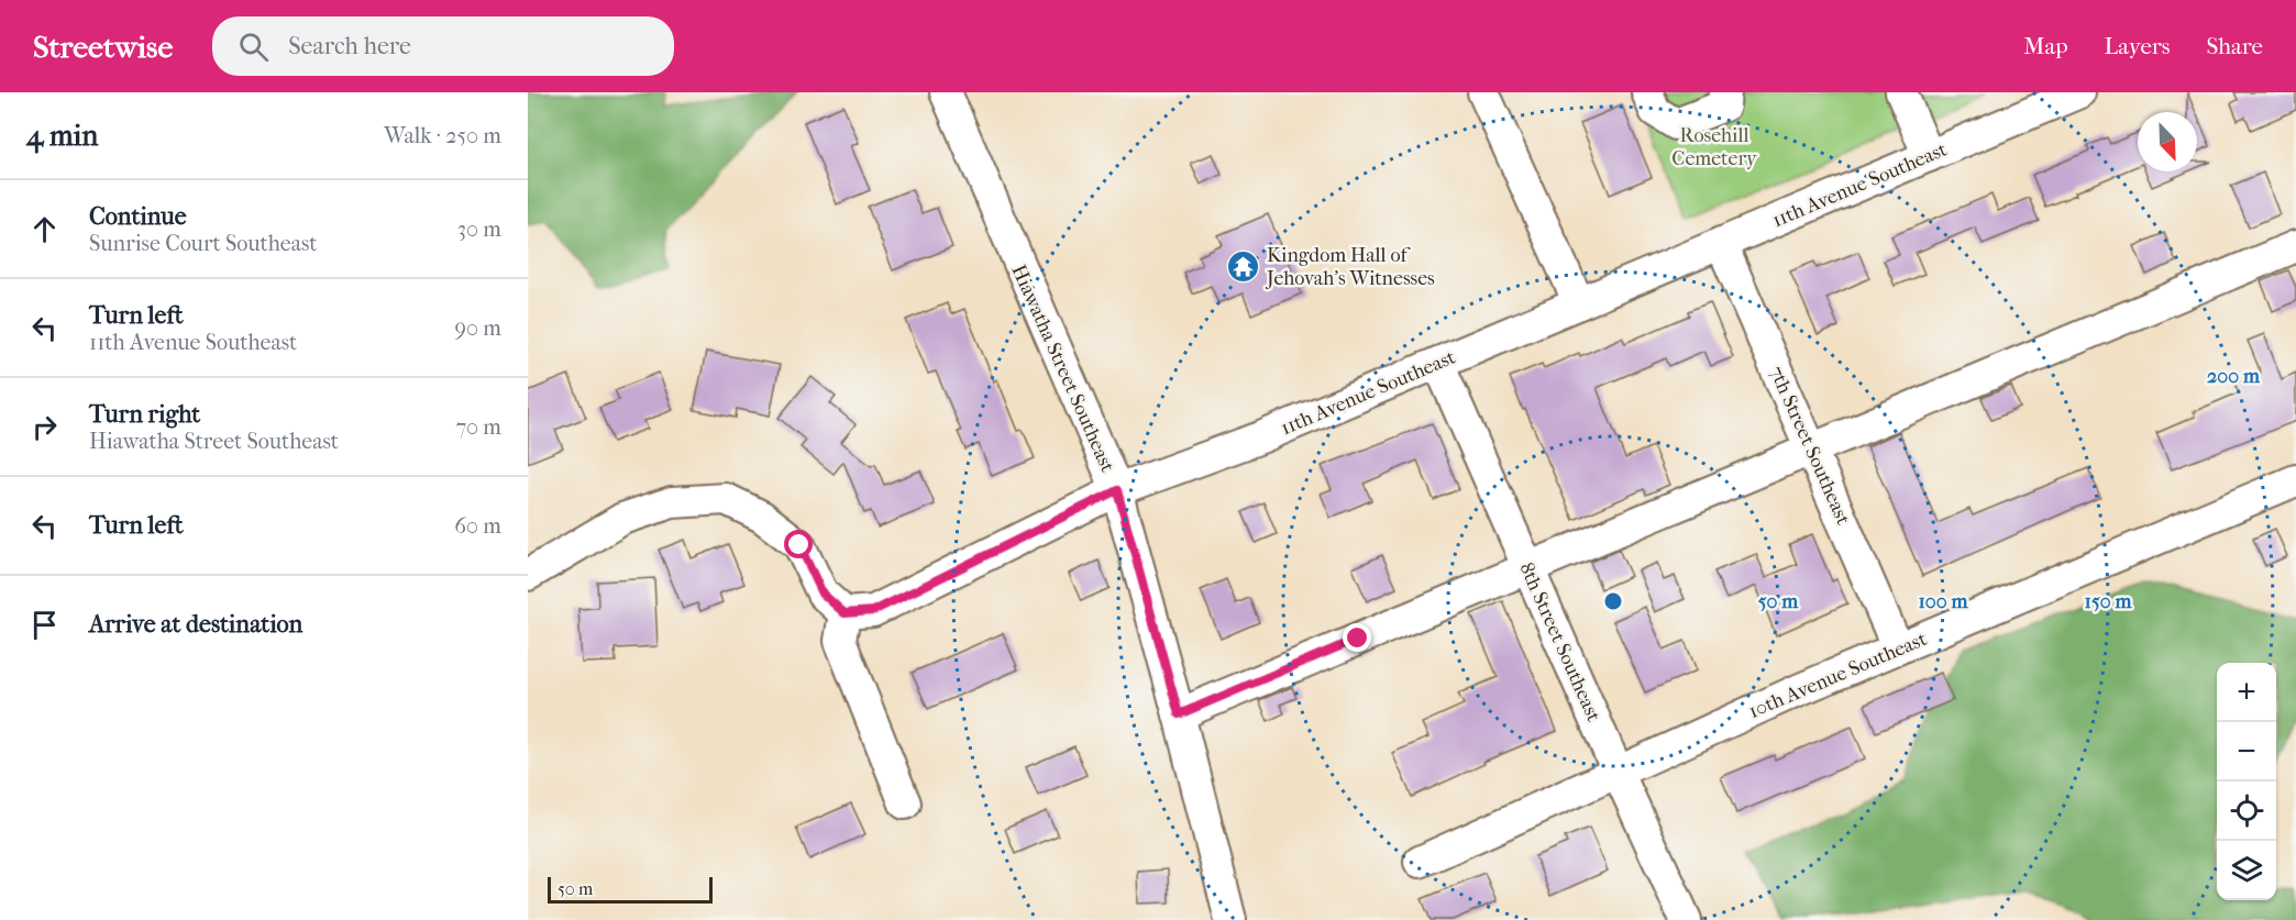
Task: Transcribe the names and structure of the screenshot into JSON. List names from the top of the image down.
{
  "streets": {
    "street": [
      "11th Avenue Southeast",
      "Hiawatha Street Southeast",
      "7th Street Southeast",
      "8th Street Southeast",
      "10th Avenue Southeast"
    ]
  },
  "crossings": [
    ["11th Avenue Southeast", "Hiawatha Street Southeast"],
    ["11th Avenue Southeast", "7th Street Southeast"],
    ["11th Avenue Southeast", "8th Street Southeast"],
    ["7th Street Southeast", "10th Avenue Southeast"],
    ["8th Street Southeast", "10th Avenue Southeast"]
  ],
  "parks": ["Rosehill Cemetery"],
  "places": {
    "temple": ["Kingdom Hall of Jehovah’s Witnesses"]
  },
  "scale_bar": "50 m",
  "north": "bottom right",
  "page": {
    "header": "Streetwise",
    "search": "Search here",
    "nav": ["Map", "Layers", "Share"],
    "heading": ["4 min", "Walk · 250 m"],
    "list": [
      ["Continue", "Sunrise Court Southeast", "30 m"],
      ["Turn left", "11th Avenue Southeast", "90 m"],
      ["Turn right", "Hiawatha Street Southeast", "70 m"],
      ["Turn left", "60 m"],
      "Arrive at destination"
    ],
    "map_buttons": ["+", "−"],
    "scale": "50 m"
  },
  "rings": [
    "200 m",
    "50 m",
    "100 m",
    "150 m"
  ]
}
